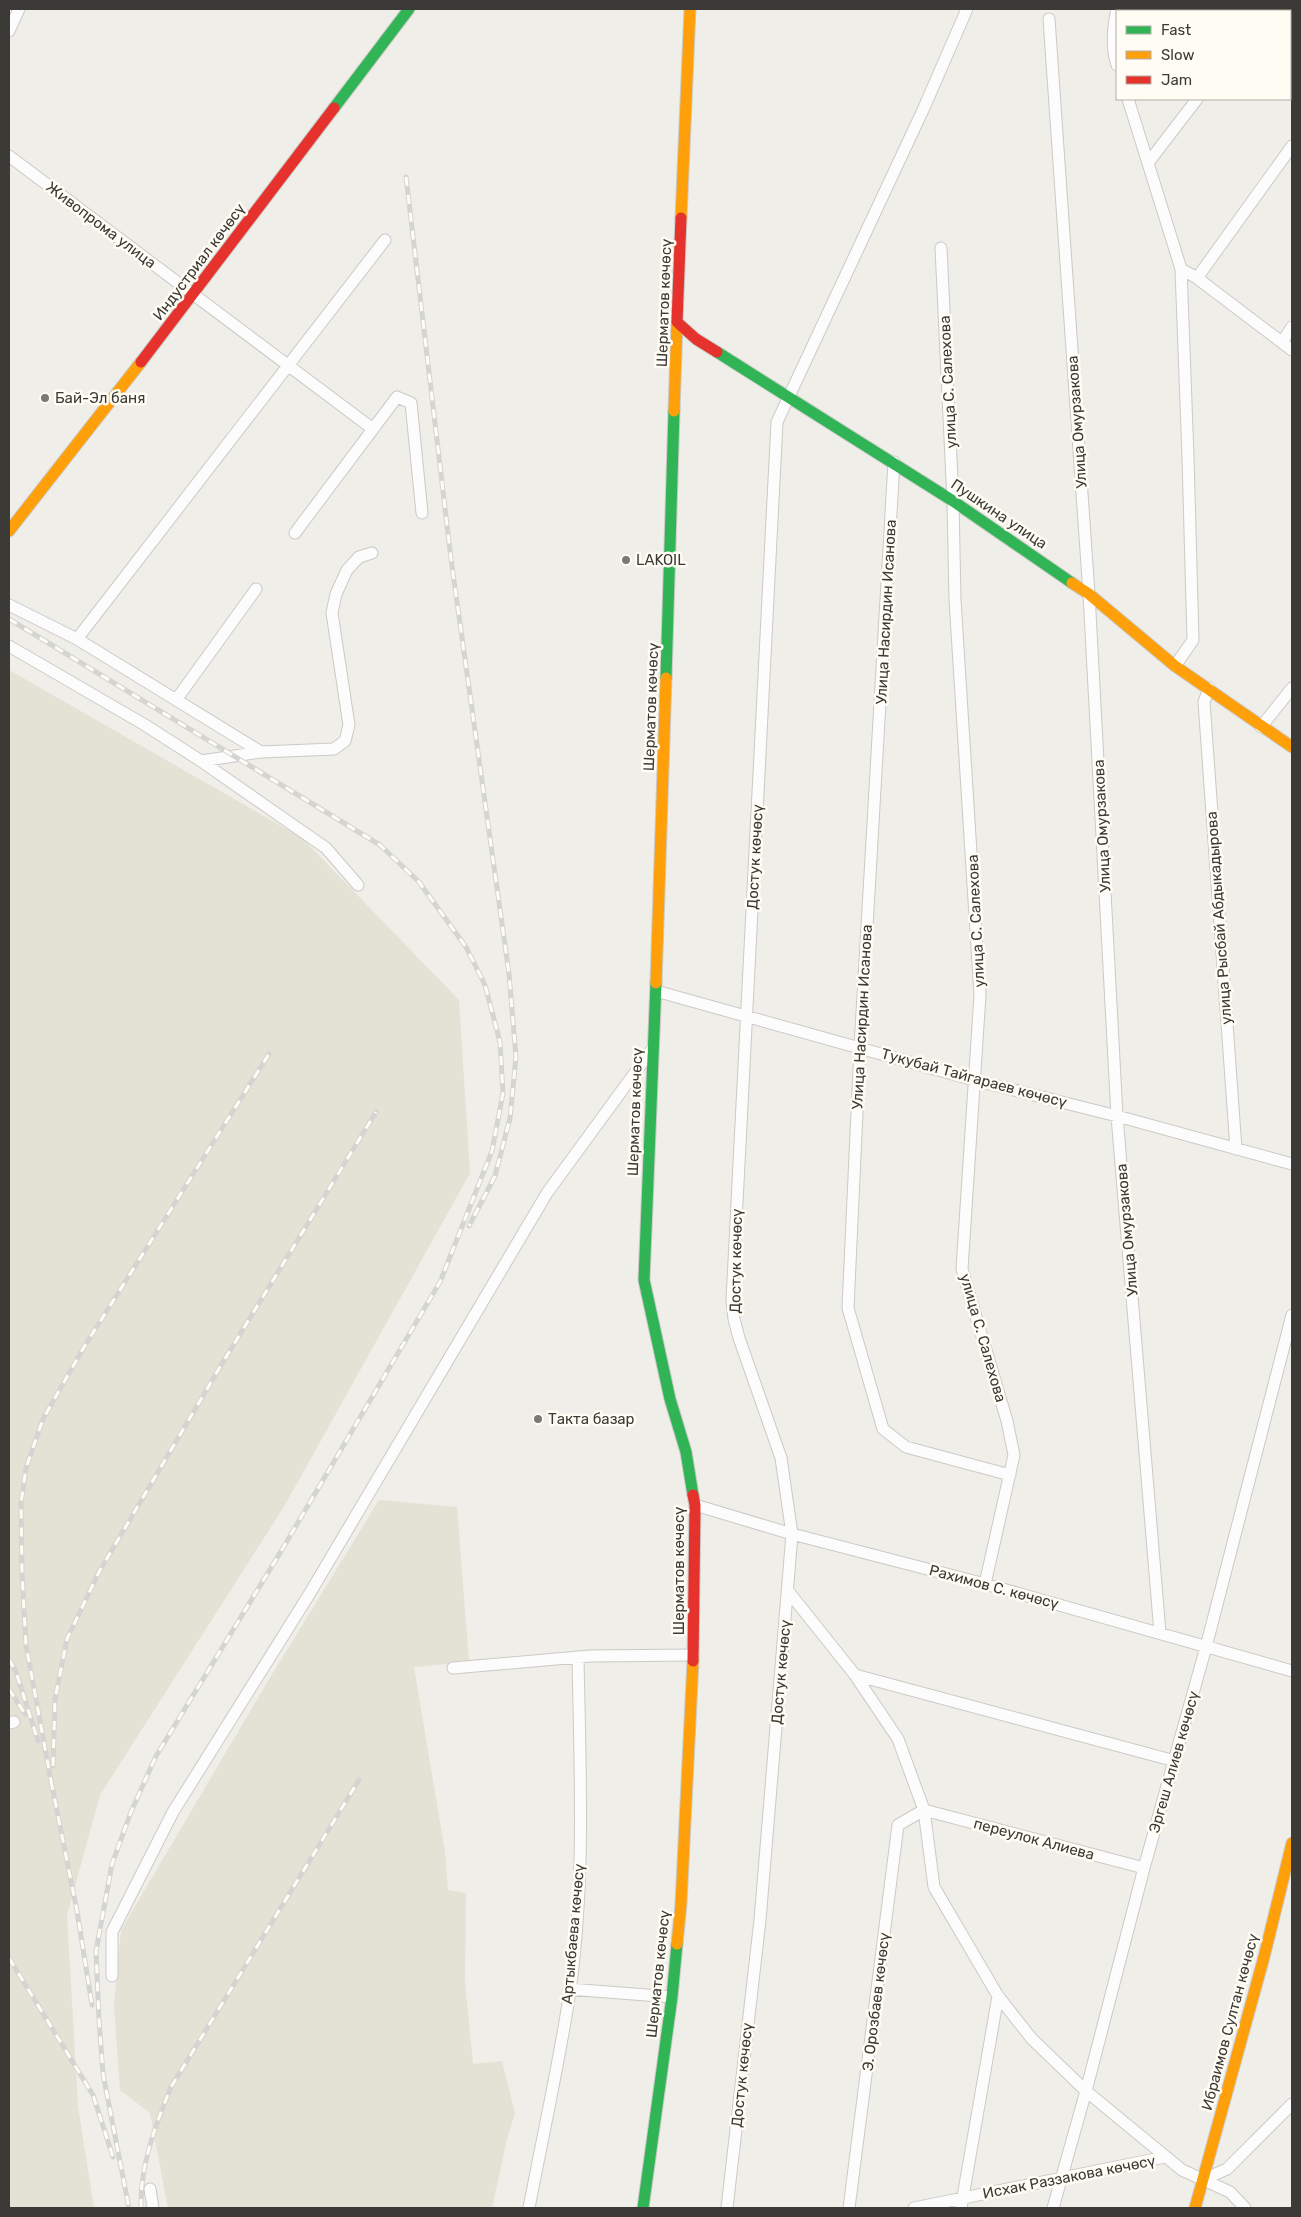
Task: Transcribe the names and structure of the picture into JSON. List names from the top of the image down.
{
  "streets": {
    "main road": [
      "Индустриал көчөсү",
      "Шерматов көчөсү",
      "Пушкина улица",
      "Ибраимов Султан көчөсү"
    ],
    "street": [
      "Живопрома улица",
      "улица С. Салехова",
      "Улица Омурзакова",
      "Улица Насирдин Исанова",
      "Достук көчөсү",
      "улица Рысбай Абдыкадырова",
      "Тукубай Тайгараев көчөсү",
      "Рахимов С. көчөсү",
      "Эргеш Алиев көчөсү",
      "переулок Алиева",
      "Артыкбаева көчөсү",
      "Э. Орозбаев көчөсү",
      "Исхак Раззакова көчөсү"
    ]
  },
  "crossings": [
    ["Живопрома улица", "Индустриал көчөсү"],
    ["Шерматов көчөсү", "Пушкина улица"],
    ["Шерматов көчөсү", "Тукубай Тайгараев көчөсү"],
    ["Шерматов көчөсү", "Рахимов С. көчөсү"],
    ["улица С. Салехова", "Пушкина улица"],
    ["улица С. Салехова", "Улица Насирдин Исанова"],
    ["улица С. Салехова", "Тукубай Тайгараев көчөсү"],
    ["улица С. Салехова", "Рахимов С. көчөсү"],
    ["Улица Омурзакова", "Пушкина улица"],
    ["Улица Омурзакова", "Тукубай Тайгараев көчөсү"],
    ["Улица Омурзакова", "Рахимов С. көчөсү"],
    ["Пушкина улица", "Улица Насирдин Исанова"],
    ["Пушкина улица", "Достук көчөсү"],
    ["Пушкина улица", "улица Рысбай Абдыкадырова"],
    ["Улица Насирдин Исанова", "Тукубай Тайгараев көчөсү"],
    ["Достук көчөсү", "Тукубай Тайгараев көчөсү"],
    ["Достук көчөсү", "Рахимов С. көчөсү"],
    ["улица Рысбай Абдыкадырова", "Тукубай Тайгараев көчөсү"],
    ["Рахимов С. көчөсү", "Эргеш Алиев көчөсү"],
    ["Эргеш Алиев көчөсү", "переулок Алиева"],
    ["Эргеш Алиев көчөсү", "Исхак Раззакова көчөсү"],
    ["переулок Алиева", "Э. Орозбаев көчөсү"]
  ],
  "places": ["Бай-Эл баня", "LAKOIL", "Такта базар"],
  "legend": ["Fast", "Slow", "Jam"]
}
